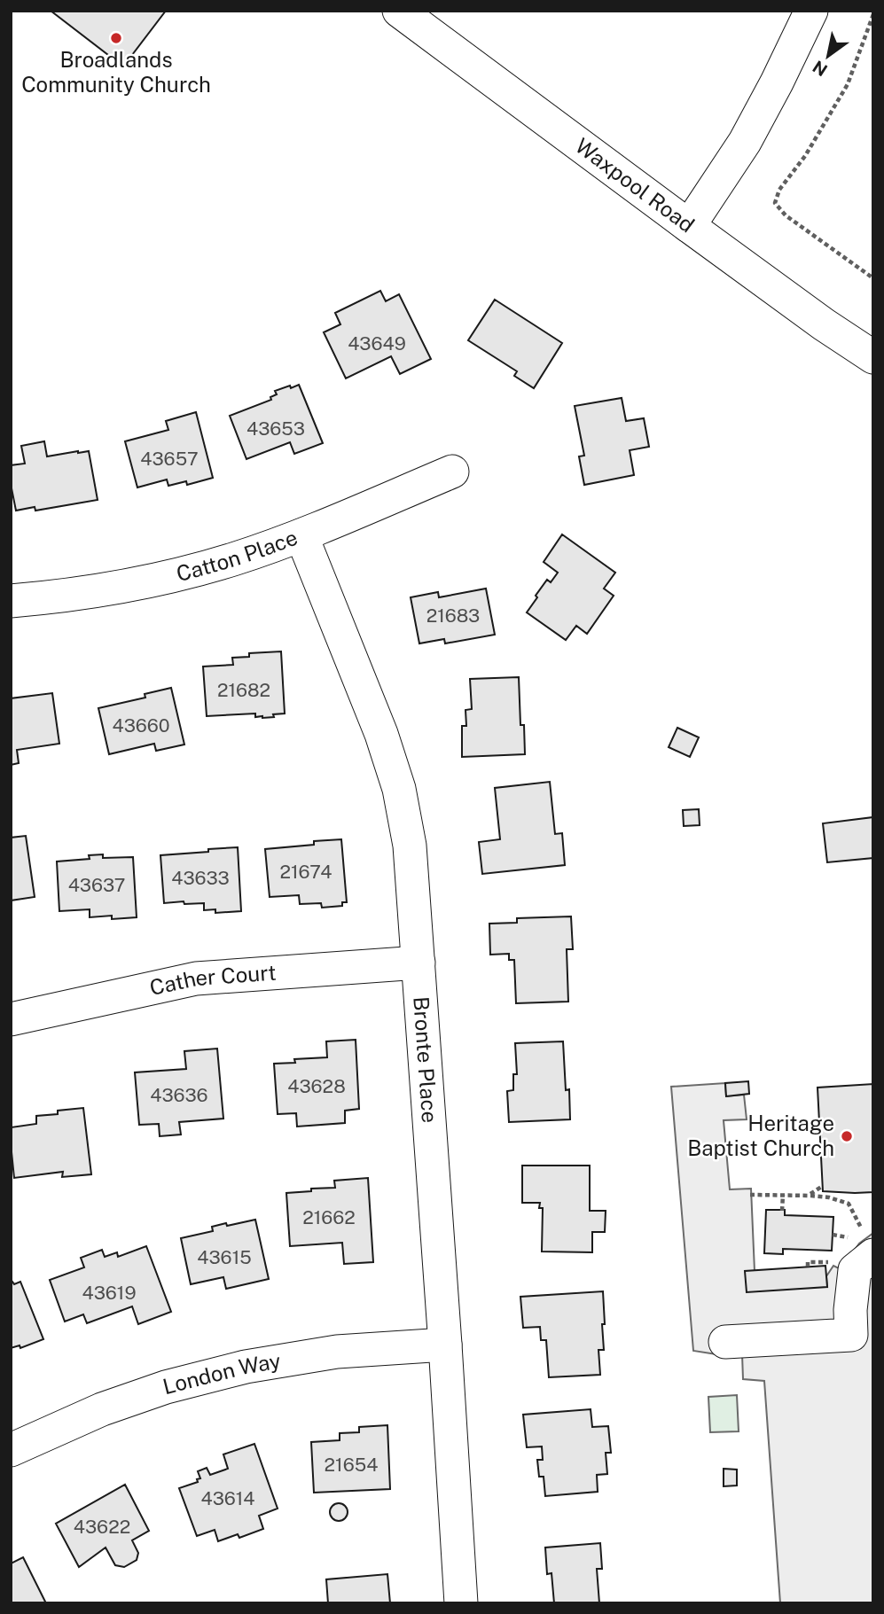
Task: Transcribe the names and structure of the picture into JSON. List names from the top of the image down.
{
  "streets": {
    "street": [
      "Waxpool Road",
      "Catton Place",
      "Cather Court",
      "Bronte Place",
      "London Way"
    ]
  },
  "crossings": [
    ["Catton Place", "Bronte Place"],
    ["Cather Court", "Bronte Place"],
    ["Bronte Place", "London Way"]
  ],
  "places": ["Broadlands Community Church", "Heritage Baptist Church"],
  "house_numbers": [
    "43649",
    "43653",
    "43657",
    "21683",
    "21682",
    "43660",
    "21674",
    "43633",
    "43637",
    "43628",
    "43636",
    "21662",
    "43615",
    "43619",
    "21654",
    "43614",
    "43622"
  ],
  "north": "bottom left"
}
